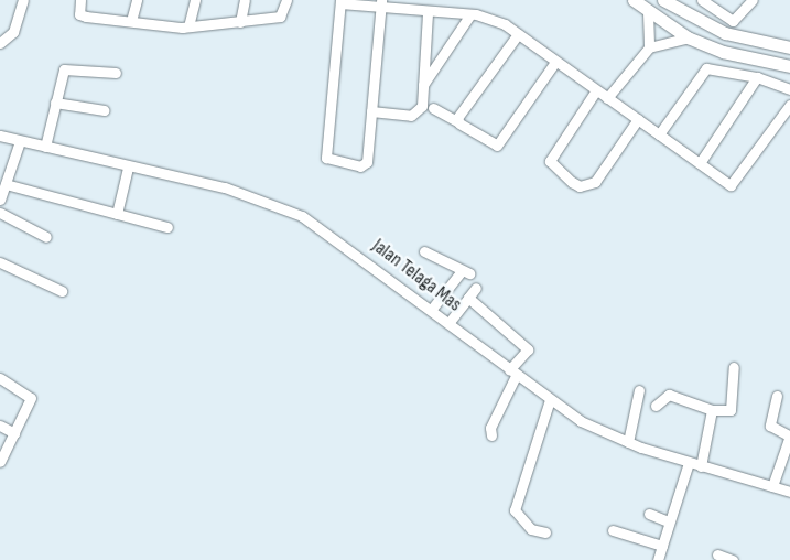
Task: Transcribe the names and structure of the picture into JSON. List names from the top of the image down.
{
  "streets": {
    "street": ["Jalan Telaga Mas"]
  }
}
